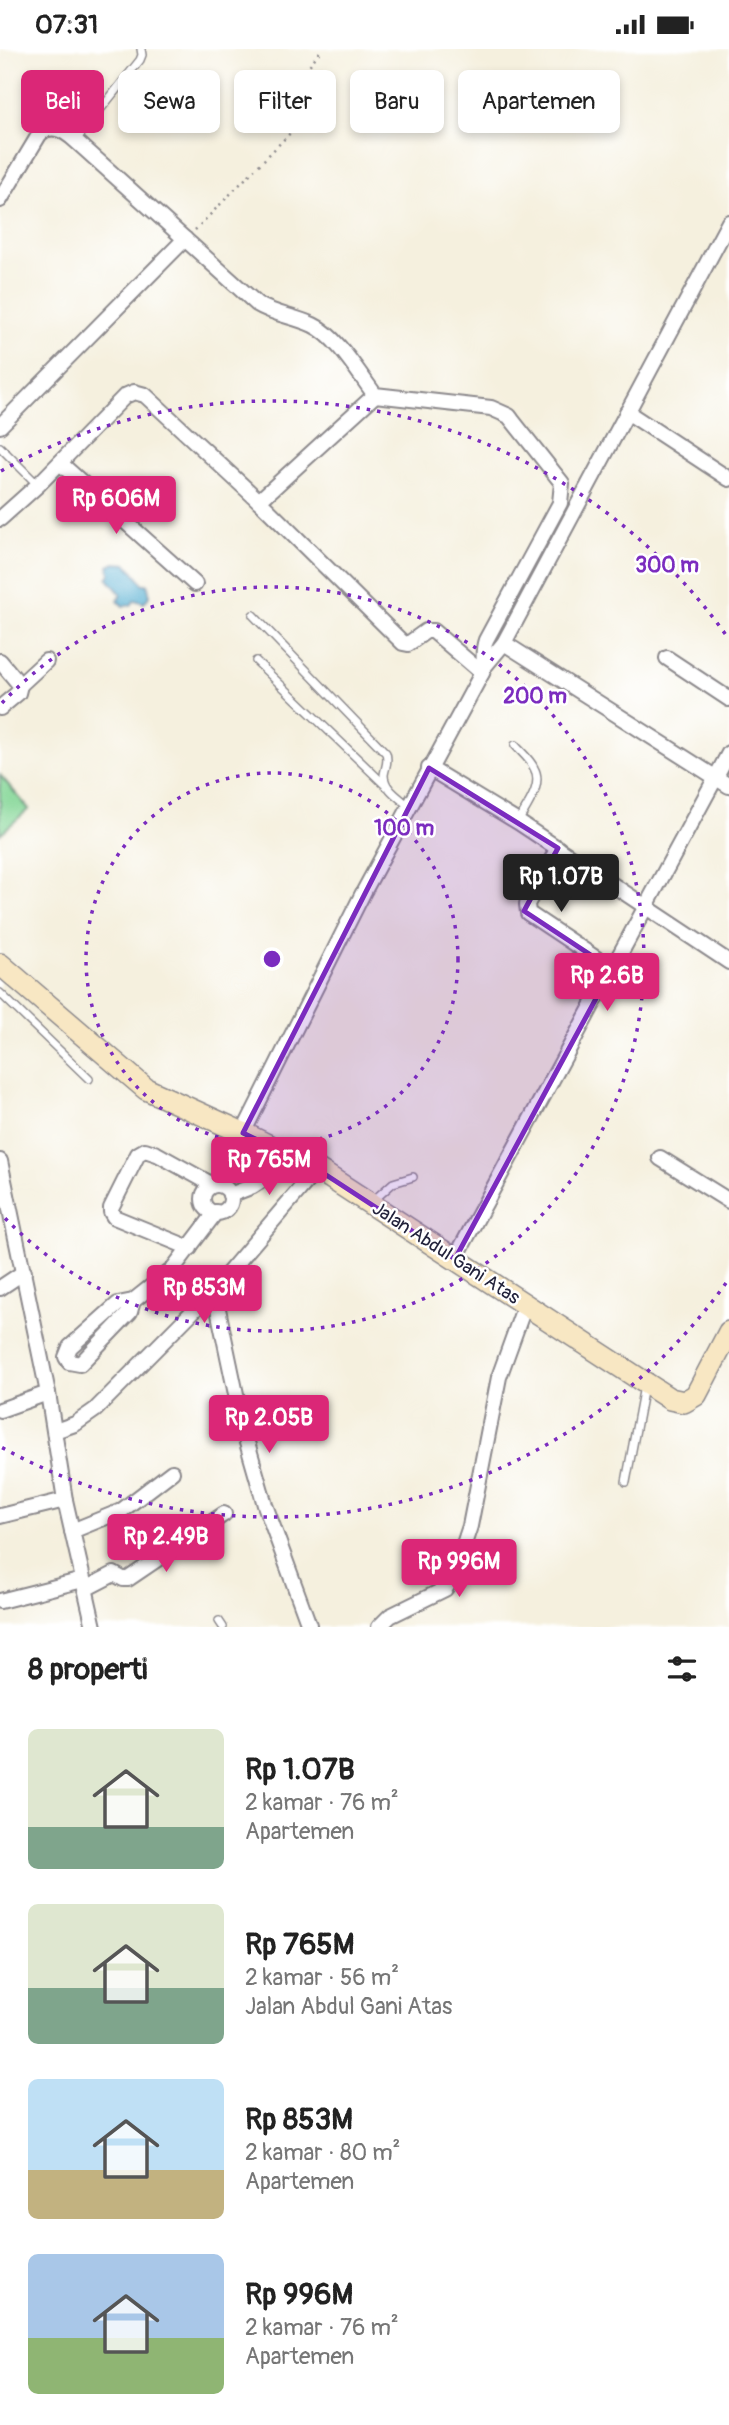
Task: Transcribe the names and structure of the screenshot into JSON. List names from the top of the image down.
{
  "streets": {
    "street": ["Jalan Abdul Gani Atas"]
  },
  "page": {
    "status": "07:31",
    "chip": [
      "Beli",
      "Sewa",
      "Filter",
      "Baru",
      "Apartemen"
    ],
    "price": [
      "Rp 606M",
      "Rp 1.07B",
      "Rp 2.6B",
      "Rp 765M",
      "Rp 853M",
      "Rp 2.05B",
      "Rp 2.49B",
      "Rp 996M"
    ],
    "heading": "8 properti",
    "list": [
      {
        "name": "Rp 1.07B",
        "note": "2 kamar · 76 m² · Apartemen"
      },
      {
        "name": "Rp 765M",
        "note": "2 kamar · 56 m² · Jalan Abdul Gani Atas"
      },
      {
        "name": "Rp 853M",
        "note": "2 kamar · 80 m² · Apartemen"
      },
      {
        "name": "Rp 996M",
        "note": "2 kamar · 76 m² · Apartemen"
      }
    ]
  },
  "rings": ["300 m", "200 m", "100 m"]
}
